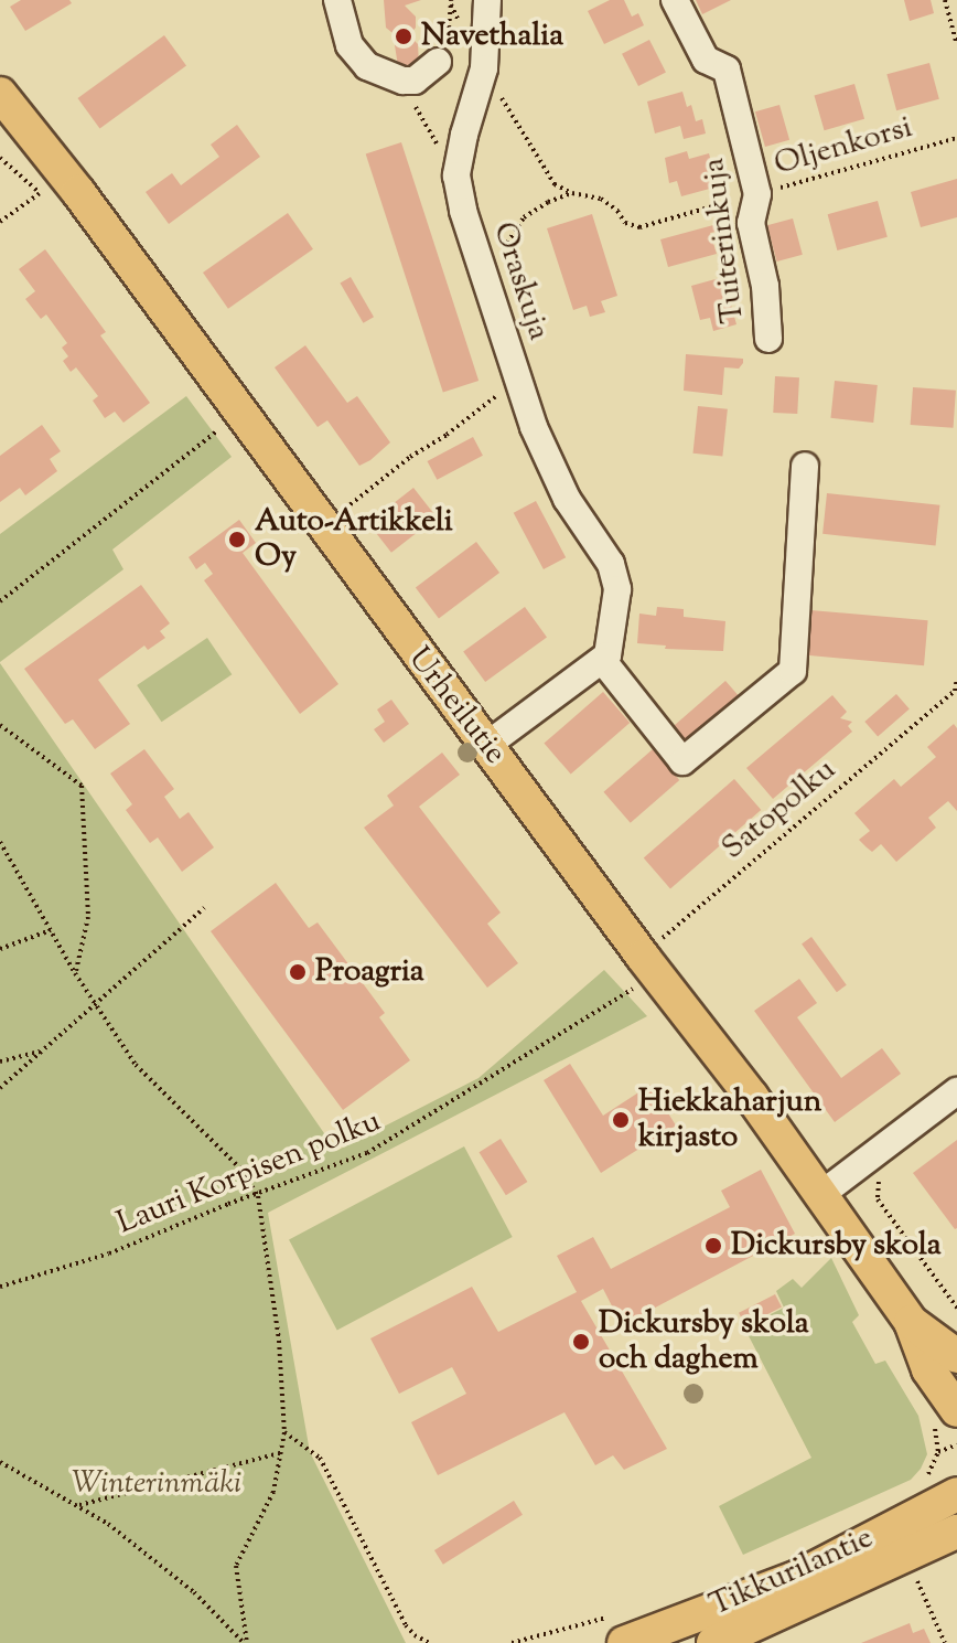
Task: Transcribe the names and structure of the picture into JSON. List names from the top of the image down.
{
  "streets": {
    "main road": ["Urheilutie", "Tikkurilantie"],
    "street": ["Tuiterinkuja", "Oraskuja"],
    "path": ["Oljenkorsi", "Satopolku", "Lauri Korpisen polku"]
  },
  "crossings": [
    ["Oljenkorsi", "Tuiterinkuja"],
    ["Urheilutie", "Satopolku"],
    ["Urheilutie", "Lauri Korpisen polku"],
    ["Satopolku", "Lauri Korpisen polku"]
  ],
  "parks": ["Winterinmäki"],
  "places": [
    "Navethalia",
    "Auto-Artikkeli Oy",
    "Proagria",
    "Hiekkaharjun kirjasto",
    "Dickursby skola",
    "Dickursby skola och daghem"
  ]
}
